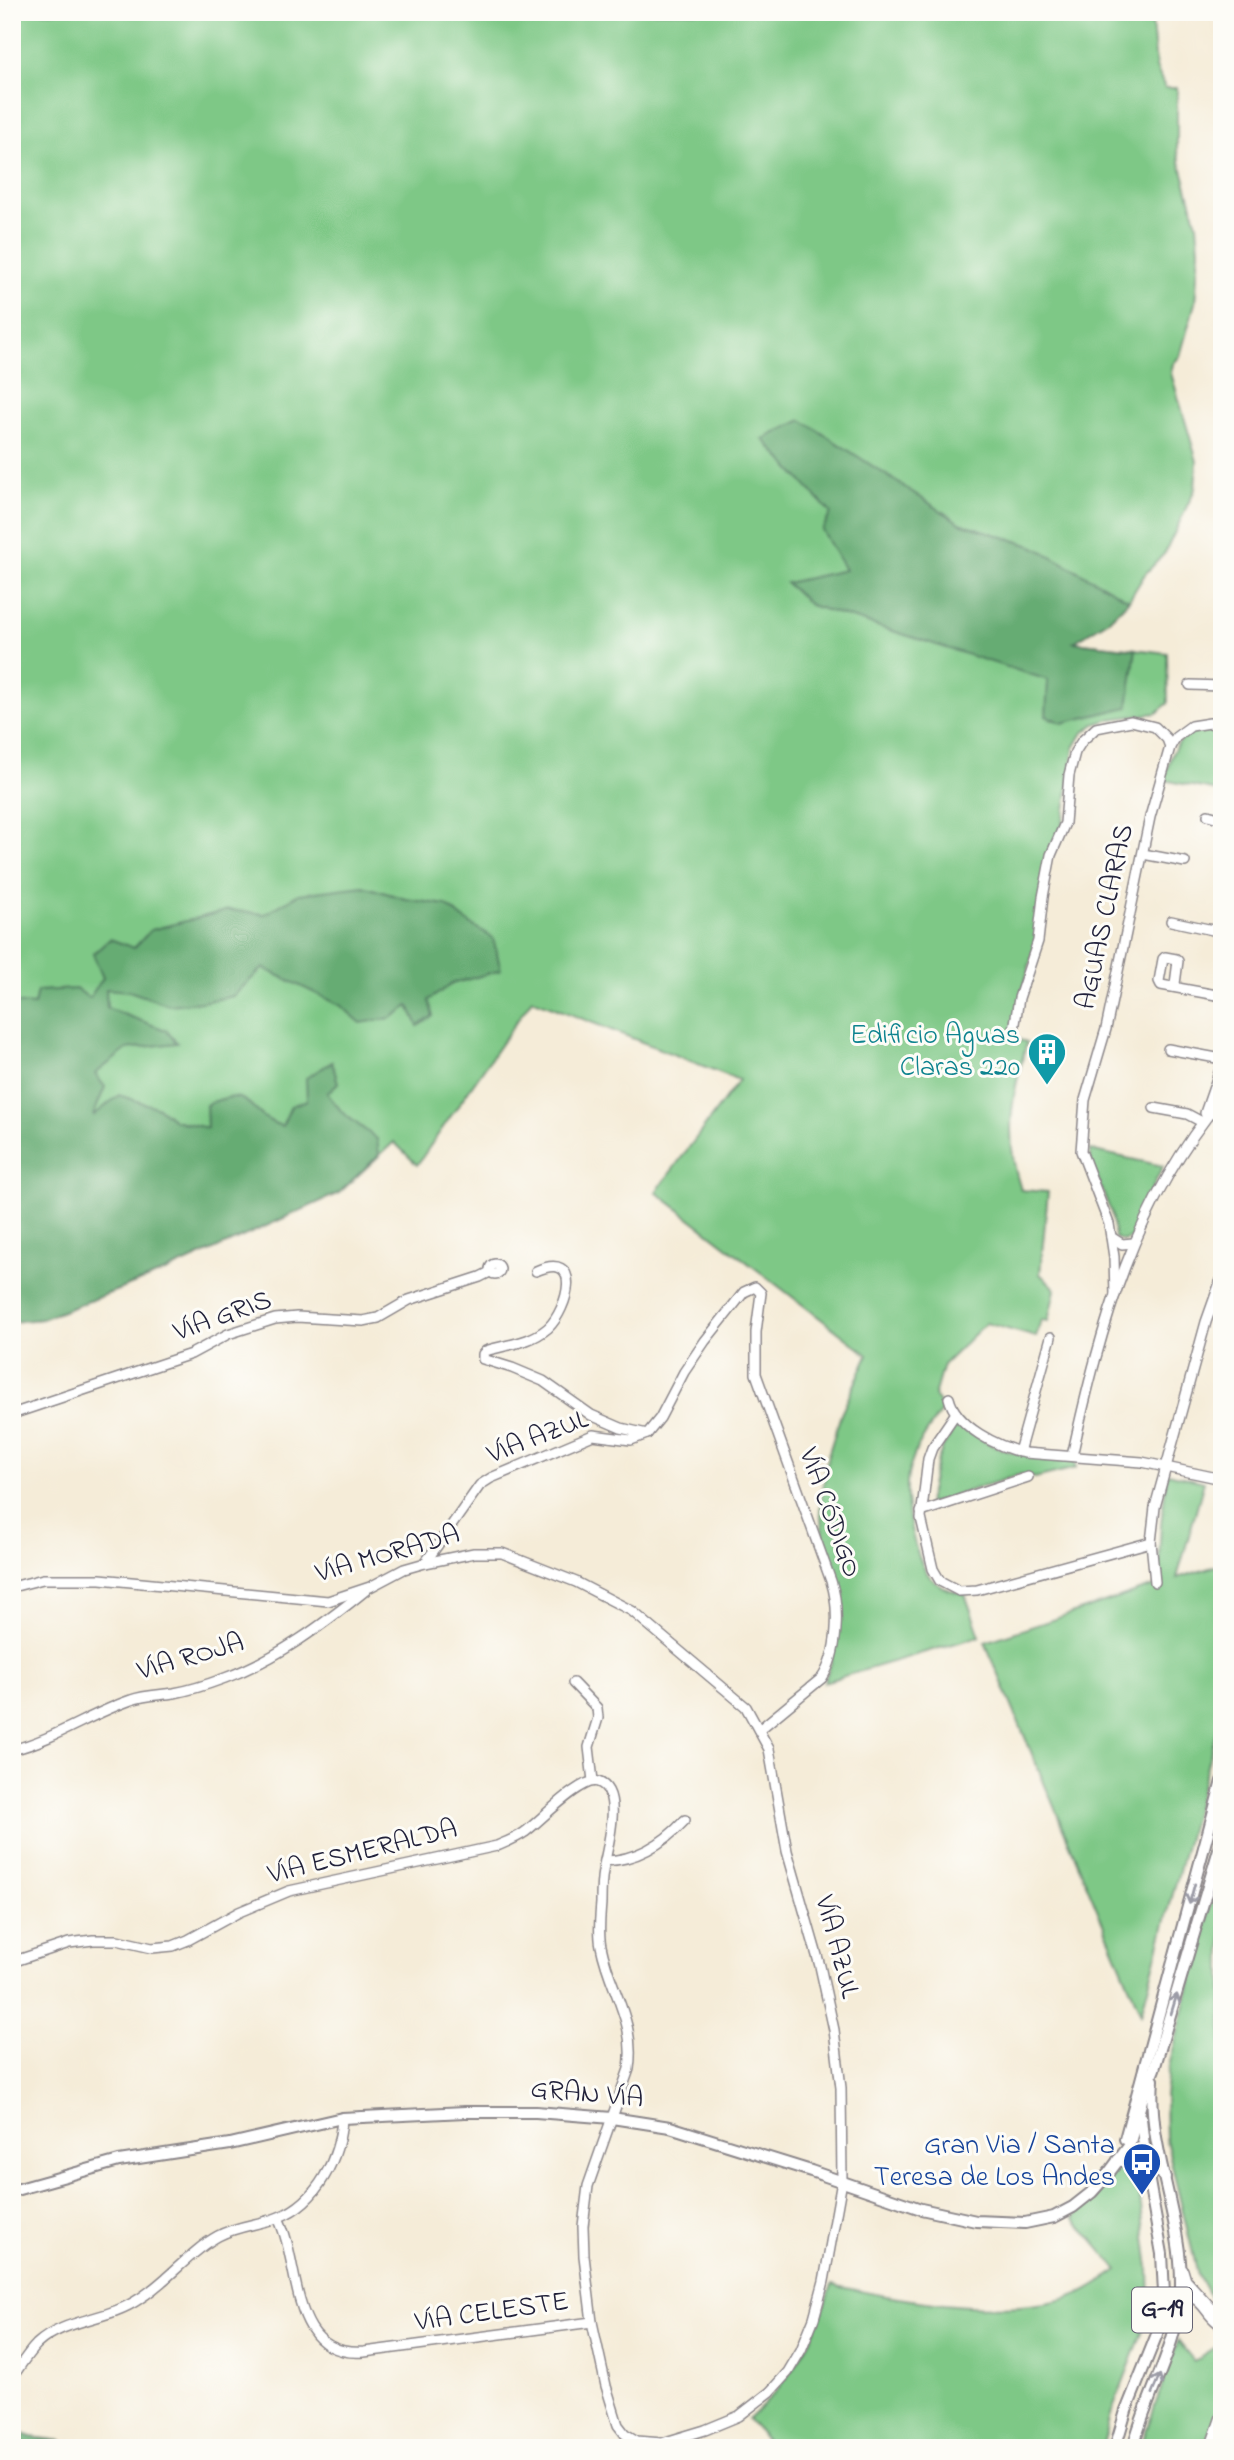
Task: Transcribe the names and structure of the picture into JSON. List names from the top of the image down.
{
  "streets": {
    "main road": ["GRAN VÍA", "G-19"],
    "street": [
      "AGUAS CLARAS",
      "VÍA GRIS",
      "VÍA AZUL",
      "VÍA CÓDIGO",
      "VÍA MORADA",
      "VÍA ROJA",
      "VÍA ESMERALDA",
      "VÍA CELESTE"
    ]
  },
  "crossings": [
    ["VÍA AZUL", "VÍA CÓDIGO"],
    ["VÍA AZUL", "VÍA MORADA"],
    ["VÍA AZUL", "GRAN VÍA"],
    ["VÍA AZUL", "VÍA CELESTE"],
    ["VÍA CÓDIGO", "VÍA MORADA"],
    ["VÍA MORADA", "VÍA ROJA"],
    ["GRAN VÍA", "G-19"],
    ["GRAN VÍA", "VÍA CELESTE"]
  ],
  "places": {
    "building": ["Edificio Aguas Claras 220"],
    "bus stop": ["Gran Via / Santa Teresa de Los Andes"]
  }
}
